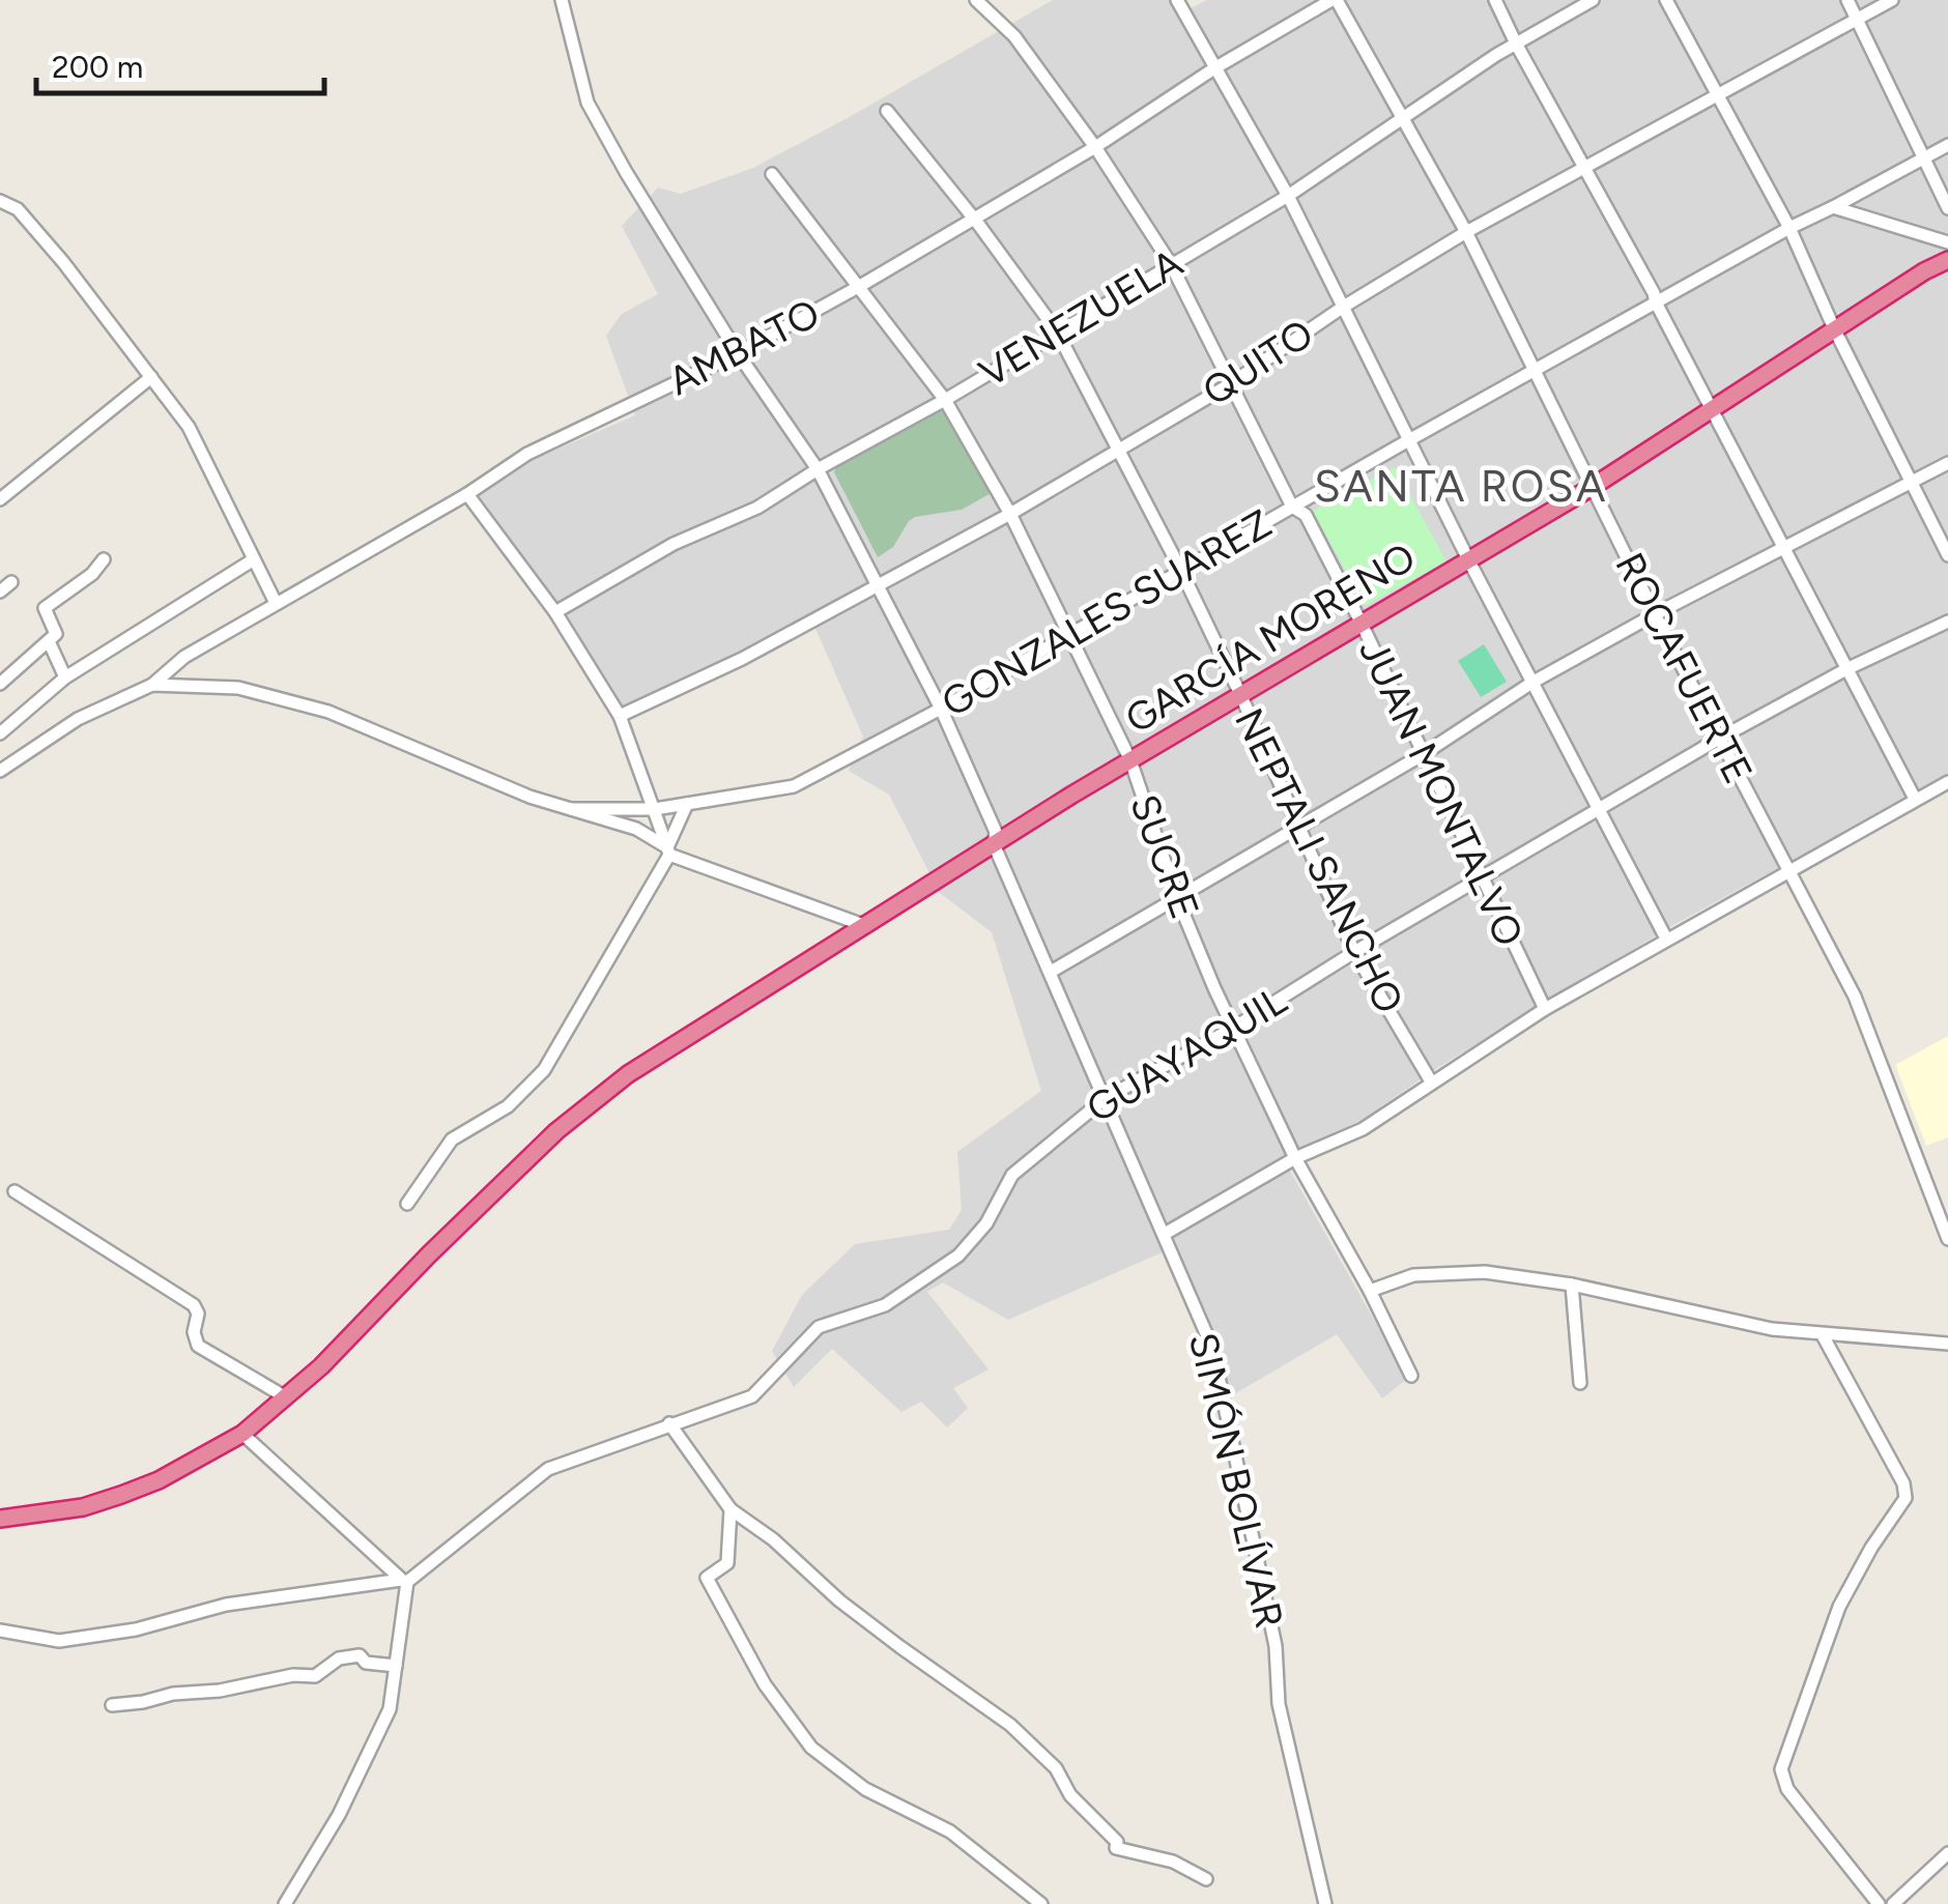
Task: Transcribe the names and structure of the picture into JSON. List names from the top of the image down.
{
  "streets": {
    "highway": ["GARCÍA MORENO"],
    "street": [
      "VENEZUELA",
      "AMBATO",
      "QUITO",
      "GONZALES SUAREZ",
      "ROCAFUERTE",
      "JUAN MONTALVO",
      "SUCRE",
      "NEPTALI SANCHO",
      "GUAYAQUIL",
      "SIMÓN BOLÍVAR"
    ]
  },
  "crossings": [
    ["VENEZUELA", "ROCAFUERTE"],
    ["VENEZUELA", "JUAN MONTALVO"],
    ["VENEZUELA", "SUCRE"],
    ["VENEZUELA", "NEPTALI SANCHO"],
    ["VENEZUELA", "SIMÓN BOLÍVAR"],
    ["AMBATO", "ROCAFUERTE"],
    ["AMBATO", "JUAN MONTALVO"],
    ["AMBATO", "SUCRE"],
    ["AMBATO", "NEPTALI SANCHO"],
    ["AMBATO", "SIMÓN BOLÍVAR"],
    ["QUITO", "ROCAFUERTE"],
    ["QUITO", "JUAN MONTALVO"],
    ["QUITO", "SUCRE"],
    ["QUITO", "NEPTALI SANCHO"],
    ["QUITO", "SIMÓN BOLÍVAR"],
    ["GONZALES SUAREZ", "ROCAFUERTE"],
    ["GONZALES SUAREZ", "JUAN MONTALVO"],
    ["GONZALES SUAREZ", "SUCRE"],
    ["GONZALES SUAREZ", "NEPTALI SANCHO"],
    ["GONZALES SUAREZ", "SIMÓN BOLÍVAR"],
    ["GARCÍA MORENO", "ROCAFUERTE"],
    ["GARCÍA MORENO", "JUAN MONTALVO"],
    ["GARCÍA MORENO", "SUCRE"],
    ["GARCÍA MORENO", "NEPTALI SANCHO"],
    ["GARCÍA MORENO", "SIMÓN BOLÍVAR"],
    ["ROCAFUERTE", "GUAYAQUIL"],
    ["JUAN MONTALVO", "GUAYAQUIL"],
    ["SUCRE", "GUAYAQUIL"],
    ["NEPTALI SANCHO", "GUAYAQUIL"],
    ["GUAYAQUIL", "SIMÓN BOLÍVAR"]
  ],
  "districts": ["SANTA ROSA"],
  "scale_bar": "200 m"
}
